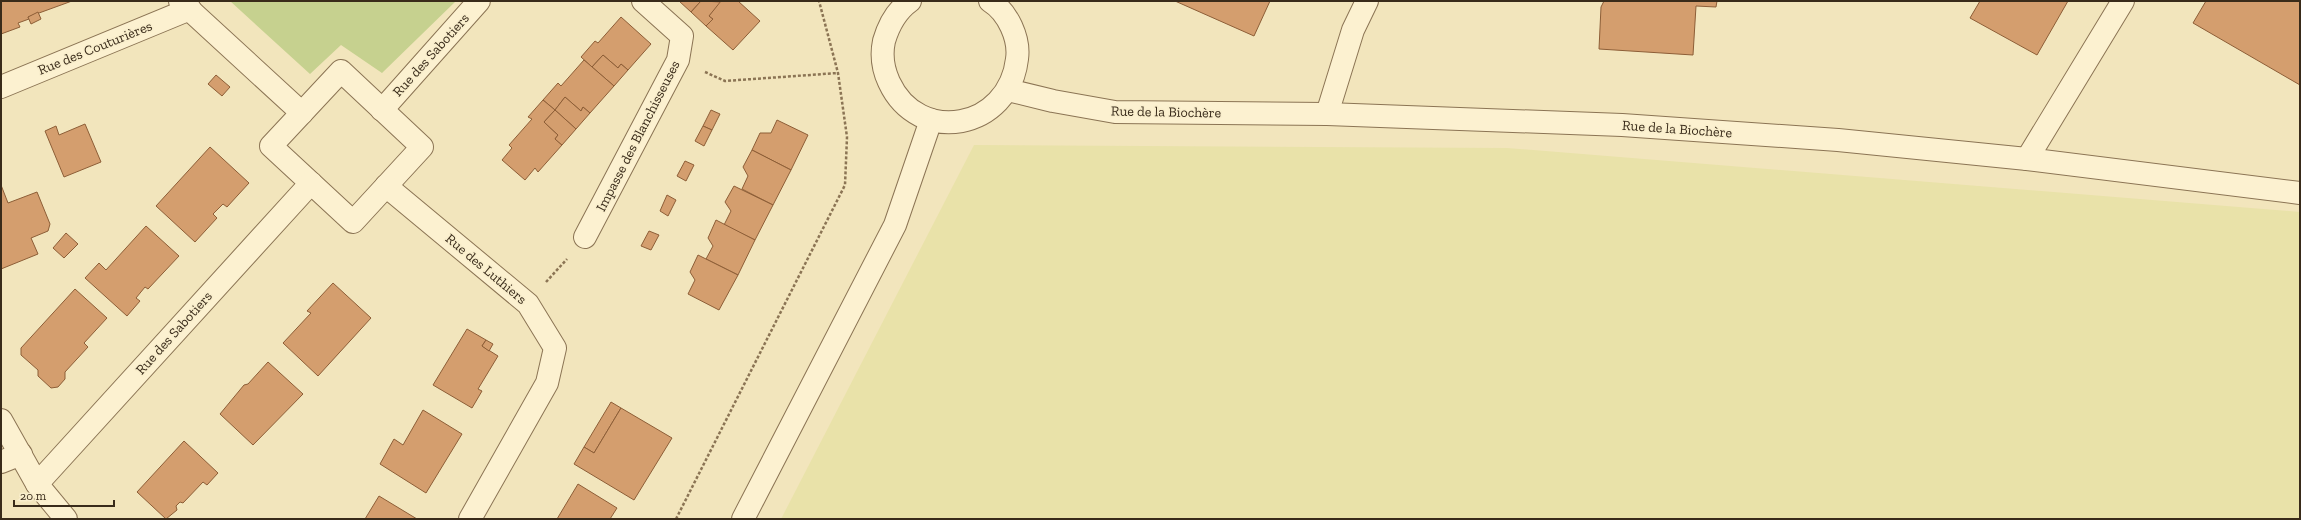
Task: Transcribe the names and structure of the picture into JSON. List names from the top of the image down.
{
  "streets": {
    "street": [
      "Rue des Couturières",
      "Rue des Sabotiers",
      "Rue de la Biochère",
      "Impasse des Blanchisseuses",
      "Rue des Luthiers"
    ]
  },
  "scale_bar": "20 m"
}
